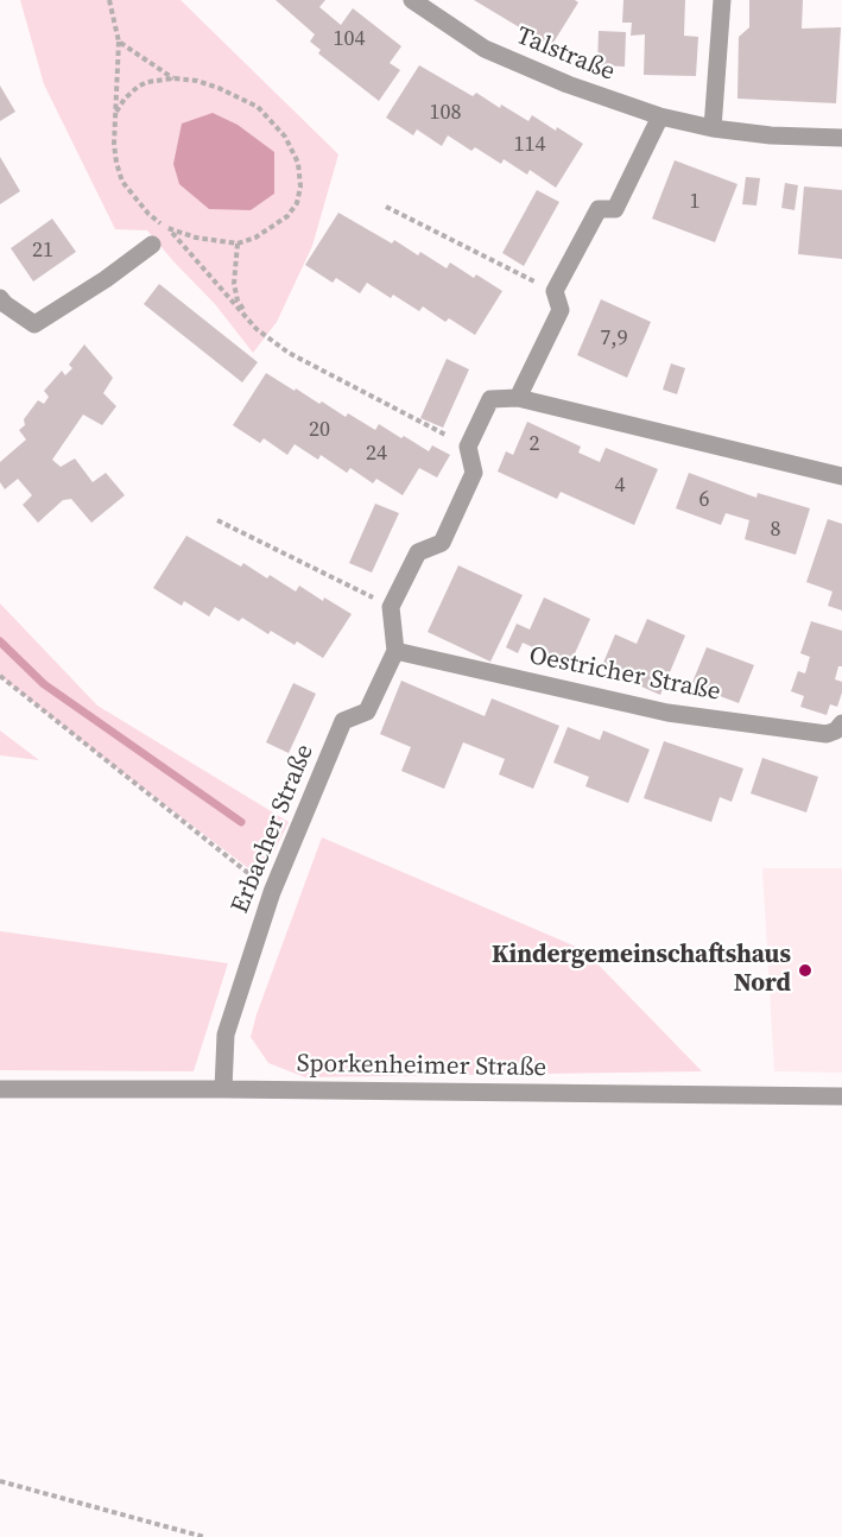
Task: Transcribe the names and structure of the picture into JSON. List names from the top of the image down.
{
  "streets": {
    "street": [
      "Talstraße",
      "Oestricher Straße",
      "Erbacher Straße",
      "Sporkenheimer Straße"
    ]
  },
  "crossings": [
    ["Oestricher Straße", "Erbacher Straße"],
    ["Erbacher Straße", "Sporkenheimer Straße"]
  ],
  "places": ["Kindergemeinschaftshaus Nord"],
  "house_numbers": [
    "104",
    "108",
    "114",
    "1",
    "21",
    "7,9",
    "20",
    "2",
    "24",
    "4",
    "6",
    "8"
  ]
}
